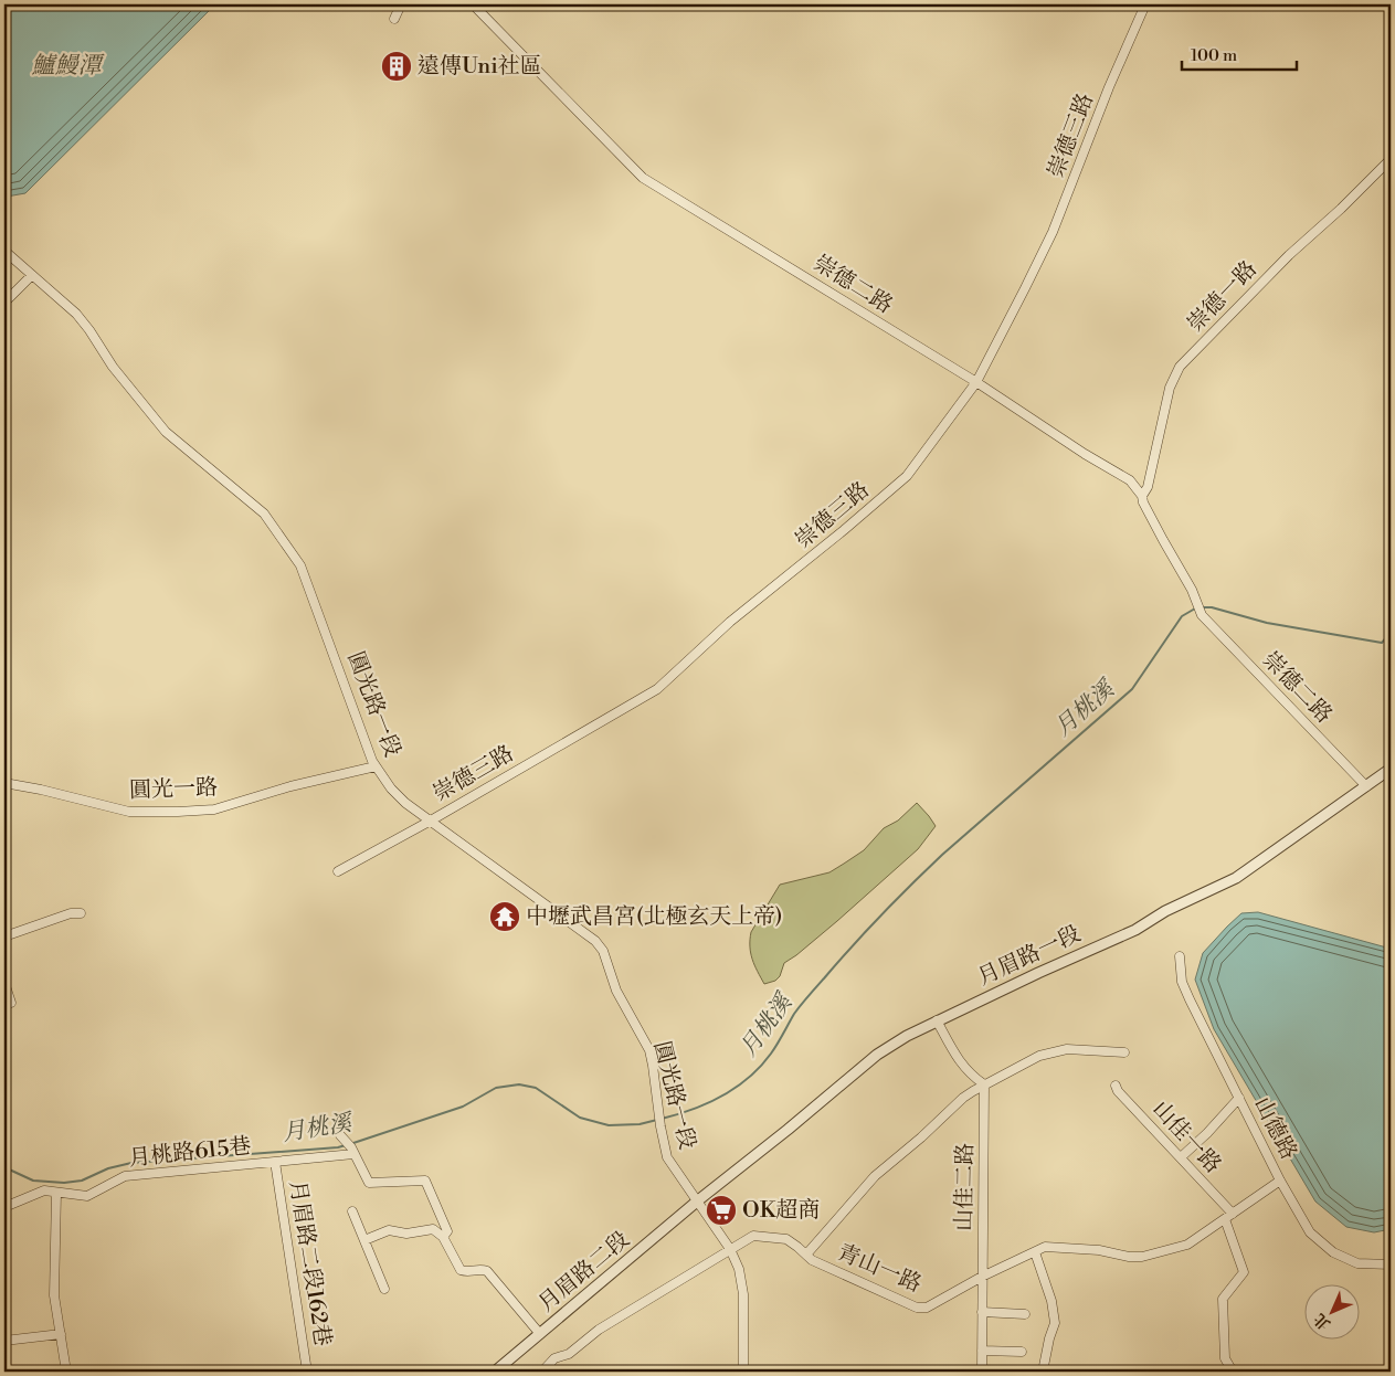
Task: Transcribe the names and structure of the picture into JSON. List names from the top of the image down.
{
  "streets": {
    "street": [
      "崇德三路",
      "崇德二路",
      "崇德一路",
      "圓光路一段",
      "圓光一路",
      "月眉路一段",
      "山德路",
      "山佳一路",
      "月桃路615巷",
      "山佳二路",
      "月眉路二段162巷",
      "青山一路",
      "月眉路二段"
    ]
  },
  "crossings": [
    ["崇德三路", "崇德二路"],
    ["崇德三路", "圓光路一段"],
    ["崇德二路", "崇德一路"],
    ["崇德二路", "月眉路一段"],
    ["圓光路一段", "圓光一路"],
    ["圓光路一段", "月眉路一段"],
    ["圓光路一段", "青山一路"],
    ["圓光路一段", "月眉路二段"],
    ["月眉路一段", "月眉路二段"],
    ["山德路", "青山一路"],
    ["山佳一路", "青山一路"],
    ["月桃路615巷", "月眉路二段162巷"],
    ["山佳二路", "青山一路"]
  ],
  "water": ["鱸鰻潭", "月桃溪"],
  "places": {
    "building": ["遠傳Uni社區"],
    "temple": ["中壢武昌宮(北極玄天上帝)"],
    "supermarket": ["OK超商"]
  },
  "scale_bar": "100 m",
  "north": "bottom left"
}
